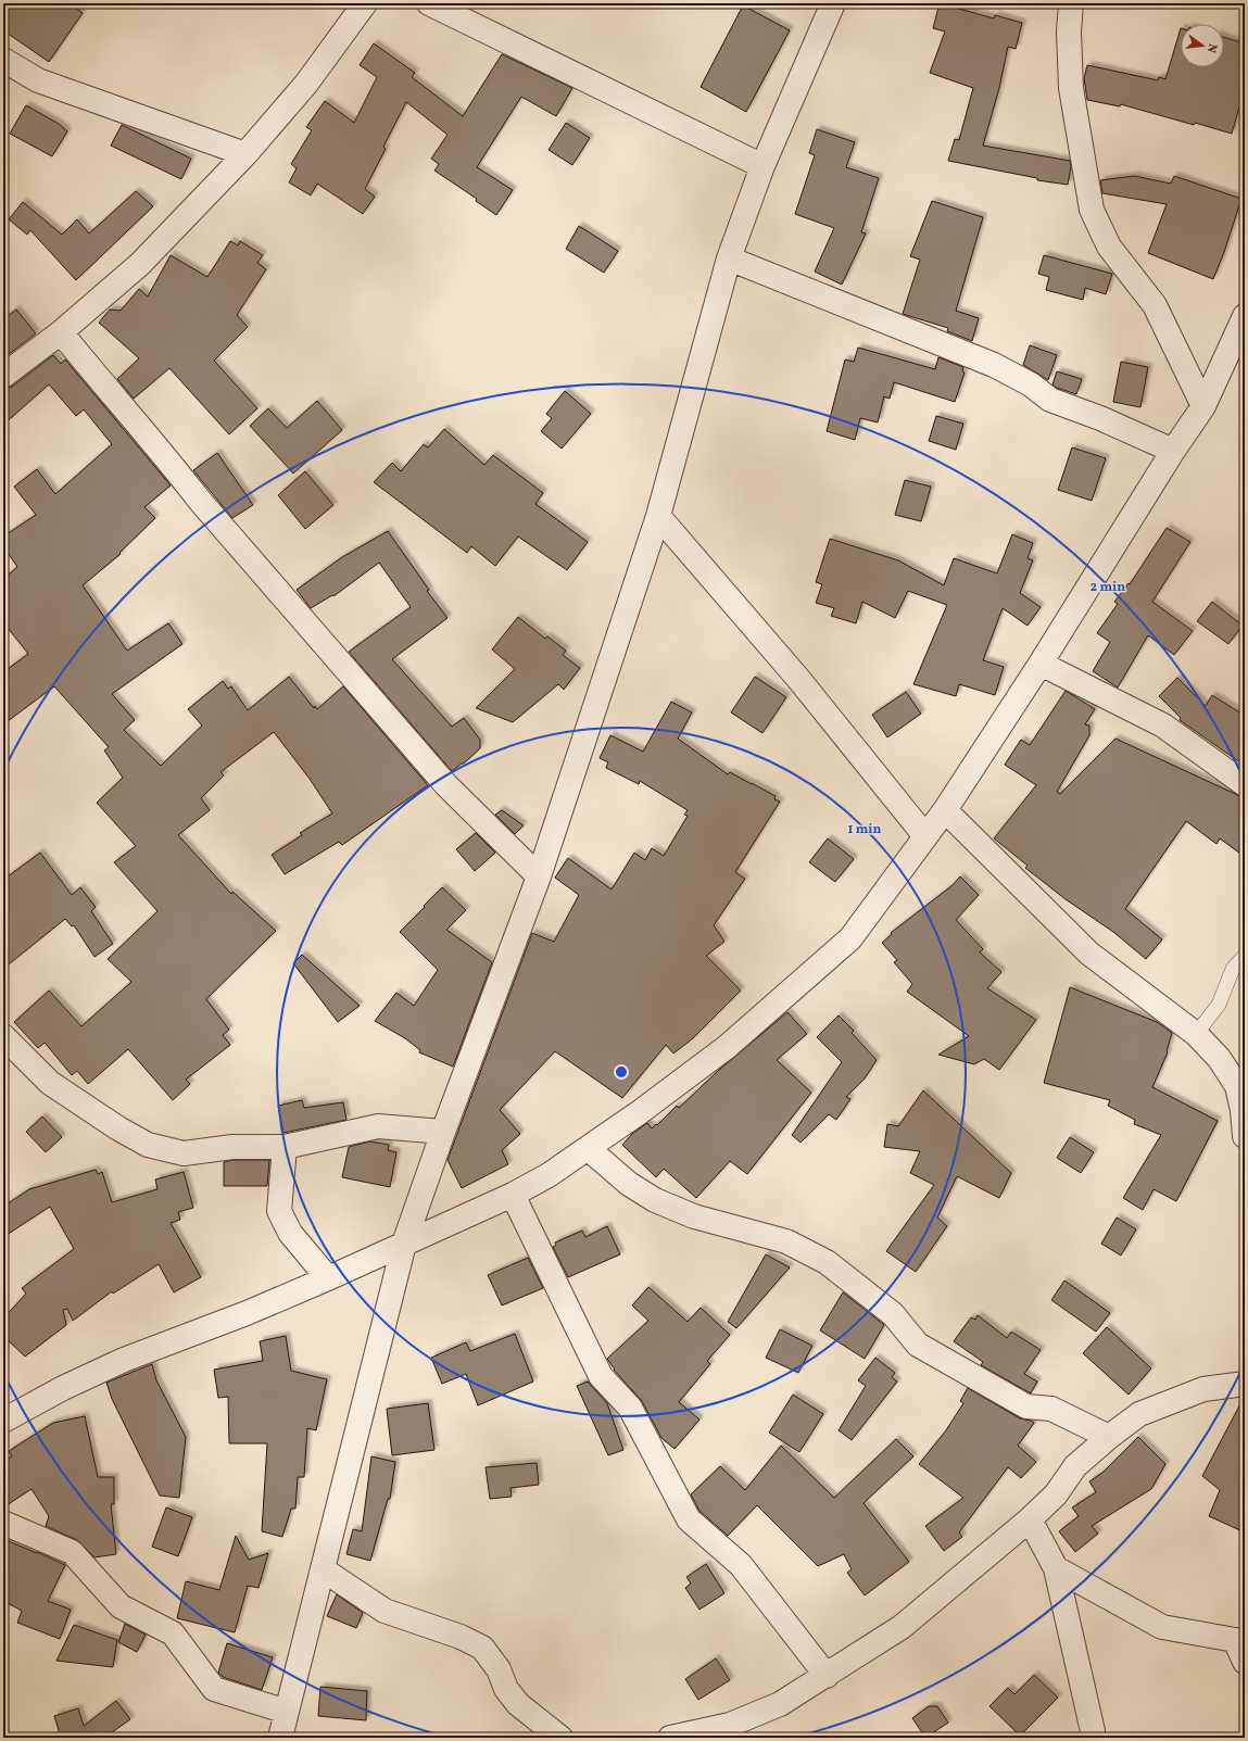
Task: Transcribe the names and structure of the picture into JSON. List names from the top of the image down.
{
  "north": "right",
  "rings": ["2 min", "1 min"]
}
